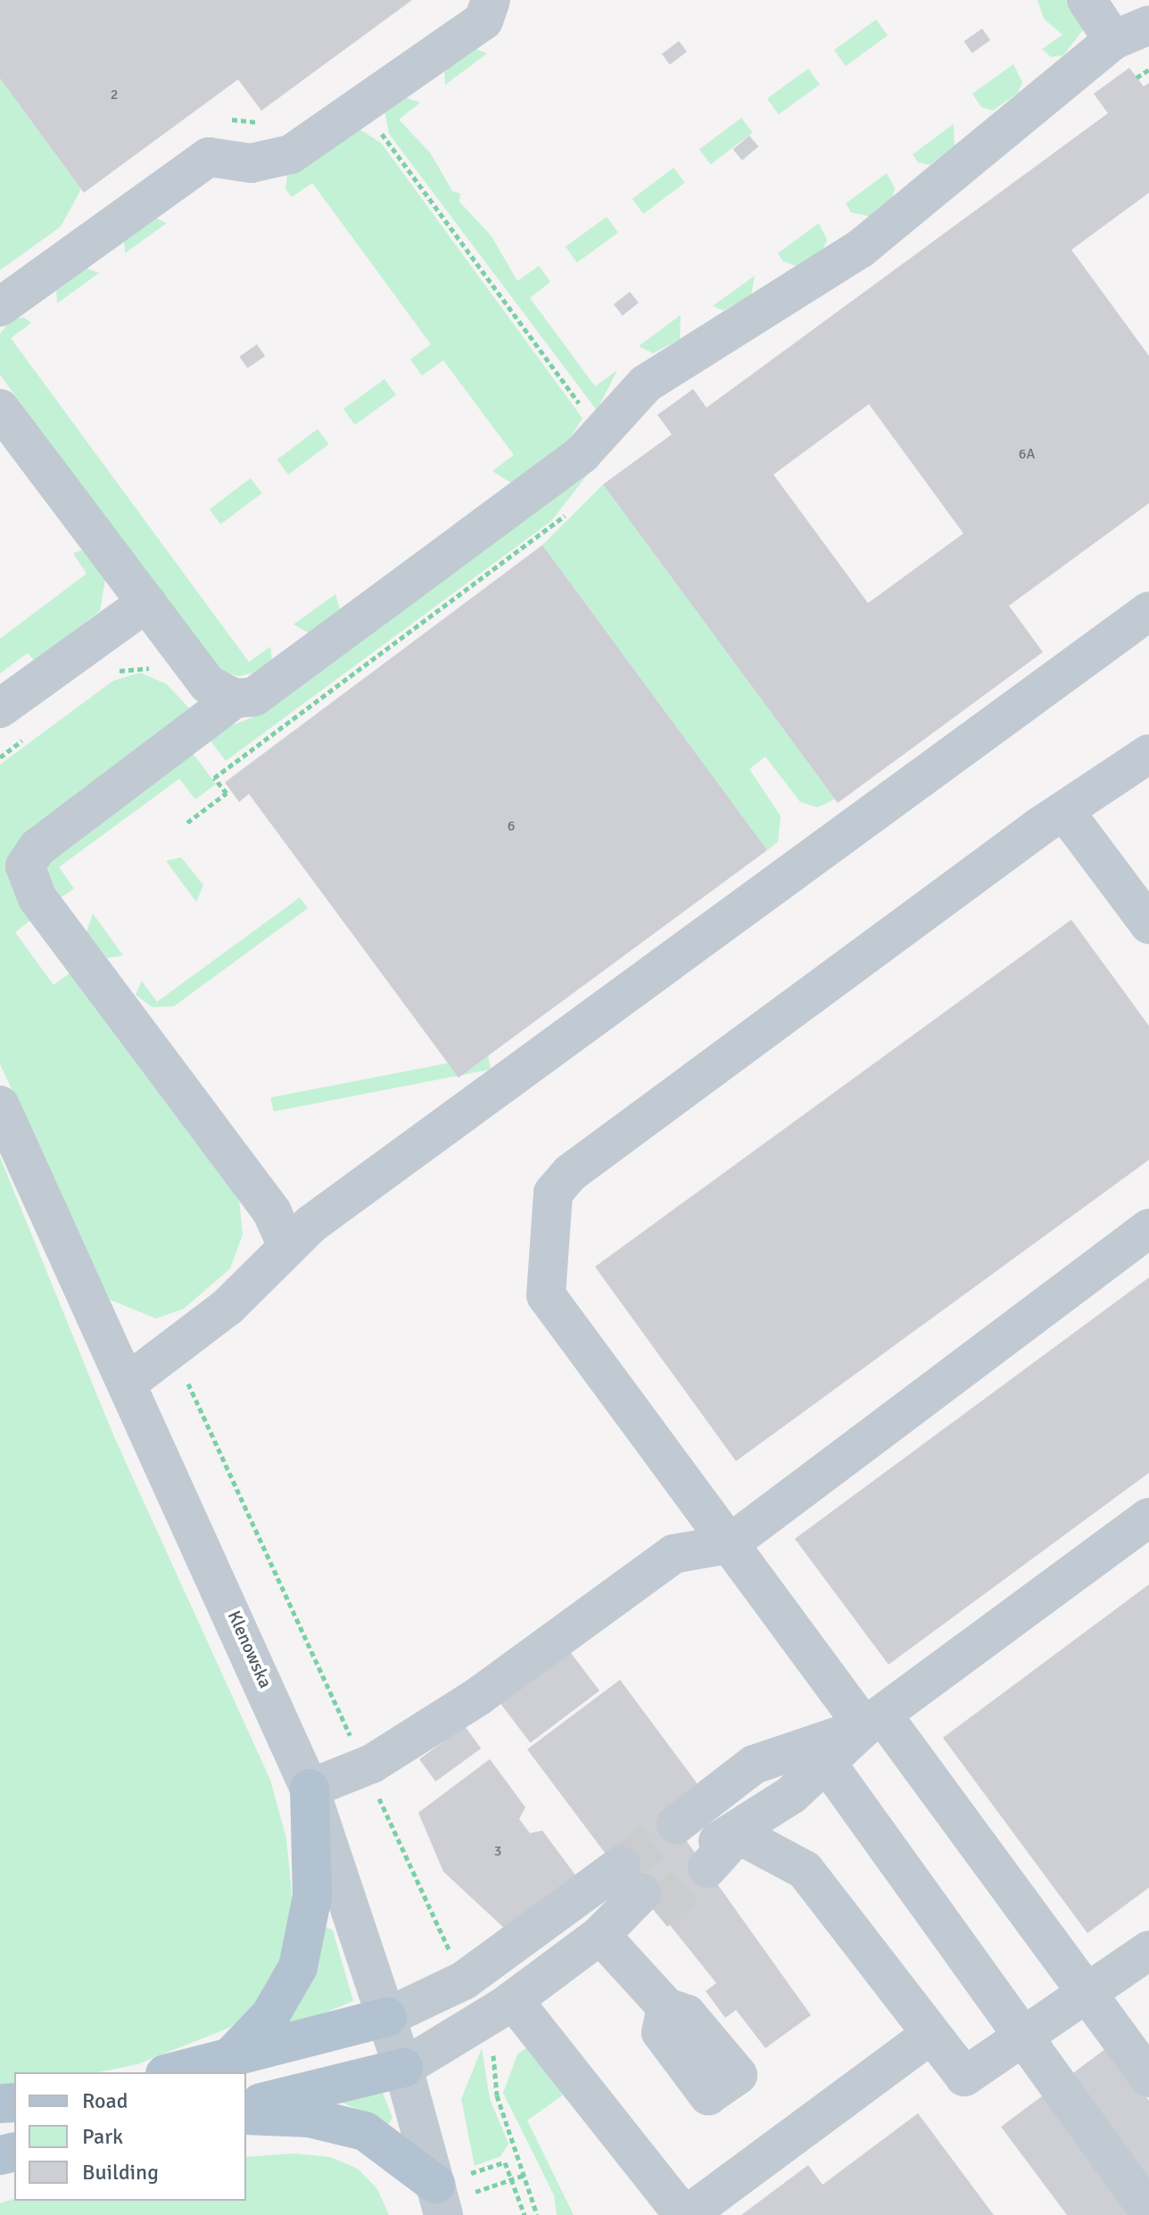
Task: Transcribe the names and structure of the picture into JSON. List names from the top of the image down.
{
  "streets": {
    "street": ["Klenowska"]
  },
  "house_numbers": [
    "2",
    "6A",
    "6",
    "3"
  ],
  "legend": ["Road", "Park", "Building"]
}
